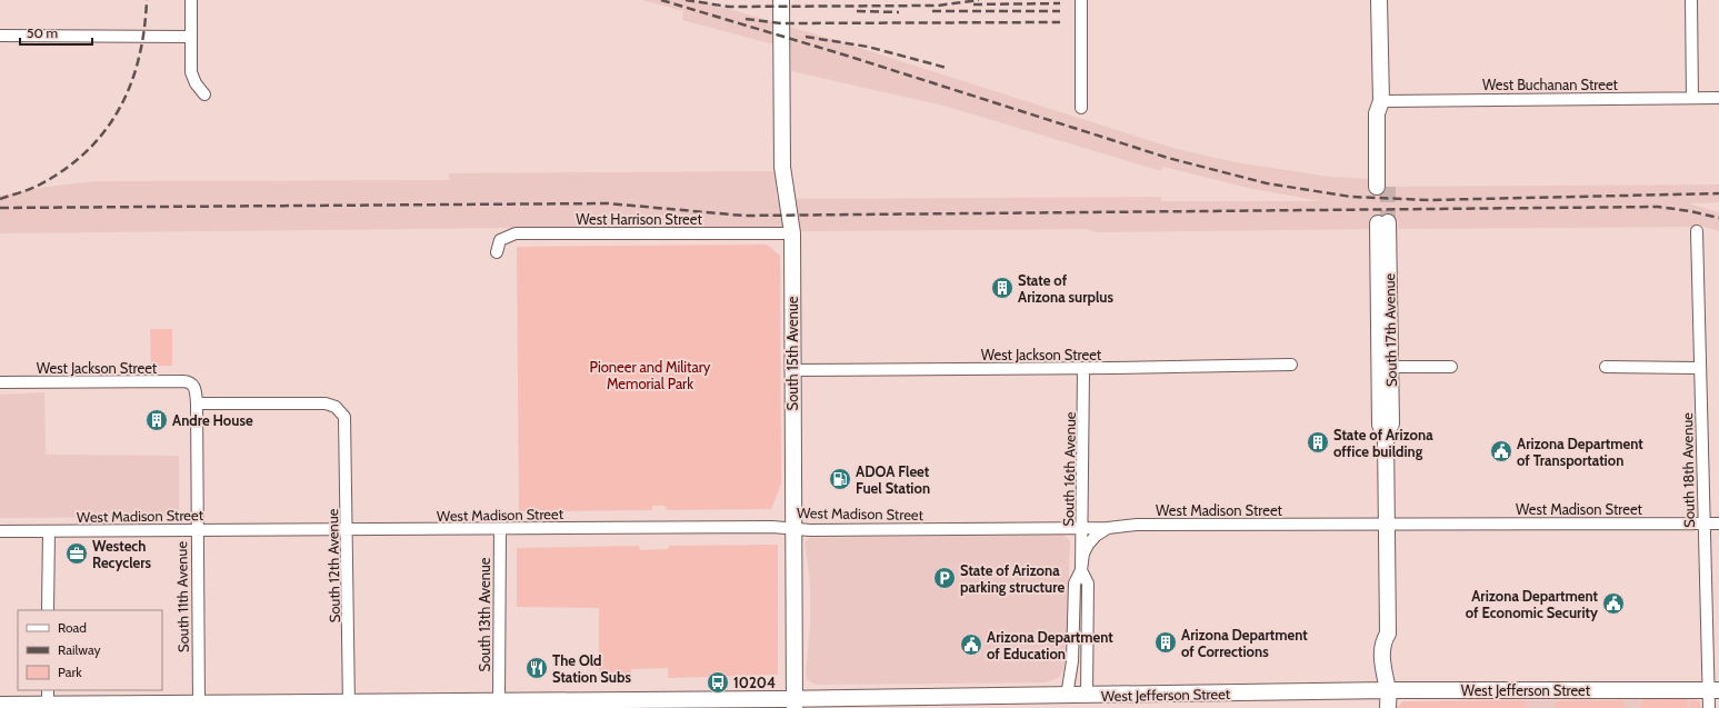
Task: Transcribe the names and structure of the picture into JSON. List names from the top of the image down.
{
  "streets": {
    "main road": ["South 17th Avenue", "South 15th Avenue", "West Jefferson Street"],
    "street": [
      "West Buchanan Street",
      "West Harrison Street",
      "West Jackson Street",
      "South 16th Avenue",
      "South 18th Avenue",
      "West Madison Street",
      "South 12th Avenue",
      "South 11th Avenue",
      "South 13th Avenue"
    ]
  },
  "crossings": [
    ["West Harrison Street", "South 15th Avenue"],
    ["South 17th Avenue", "West Madison Street"],
    ["South 17th Avenue", "West Jefferson Street"],
    ["South 15th Avenue", "West Jackson Street"],
    ["South 15th Avenue", "West Madison Street"],
    ["South 15th Avenue", "West Jefferson Street"],
    ["West Jackson Street", "South 16th Avenue"],
    ["West Jackson Street", "South 11th Avenue"],
    ["South 16th Avenue", "West Madison Street"],
    ["South 16th Avenue", "West Jefferson Street"],
    ["South 18th Avenue", "West Madison Street"],
    ["South 18th Avenue", "West Jefferson Street"],
    ["West Madison Street", "South 12th Avenue"],
    ["West Madison Street", "South 11th Avenue"],
    ["West Madison Street", "South 13th Avenue"],
    ["South 12th Avenue", "South 11th Avenue"],
    ["South 12th Avenue", "West Jefferson Street"],
    ["South 11th Avenue", "West Jefferson Street"],
    ["South 13th Avenue", "West Jefferson Street"]
  ],
  "parks": ["Pioneer and Military Memorial Park"],
  "places": {
    "building": [
      "State of Arizona surplus",
      "Andre House",
      "State of Arizona office building",
      "Arizona Department of Corrections"
    ],
    "public building": ["Arizona Department of Transportation", "Arizona Department of Economic Security", "Arizona Department of Education"],
    "fuel station": ["ADOA Fleet Fuel Station"],
    "office": ["Westech Recyclers"],
    "parking": ["State of Arizona parking structure"],
    "restaurant": ["The Old Station Subs"],
    "bus stop": ["10204"]
  },
  "legend": ["Road", "Railway", "Park"],
  "scale_bar": "50 m"
}
